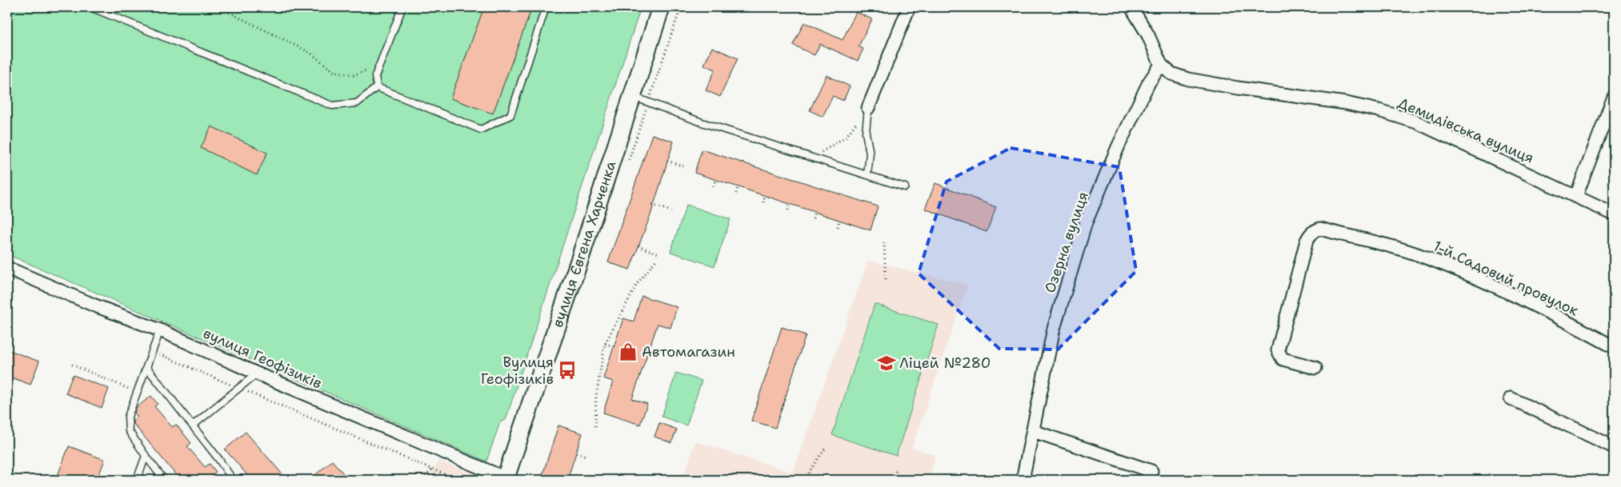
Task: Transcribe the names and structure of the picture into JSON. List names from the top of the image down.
{
  "streets": {
    "main road": ["вулиця Євгена Харченка"],
    "street": [
      "Демидівська вулиця",
      "Озерна вулиця",
      "1-й Садовий провулок",
      "вулиця Геофізиків"
    ]
  },
  "crossings": [
    ["Демидівська вулиця", "Озерна вулиця"],
    ["вулиця Євгена Харченка", "вулиця Геофізиків"]
  ],
  "places": {
    "shop": ["Автомагазин"],
    "school or university": ["Ліцей №280"],
    "bus stop": ["Вулиця Геофізиків"]
  }
}
